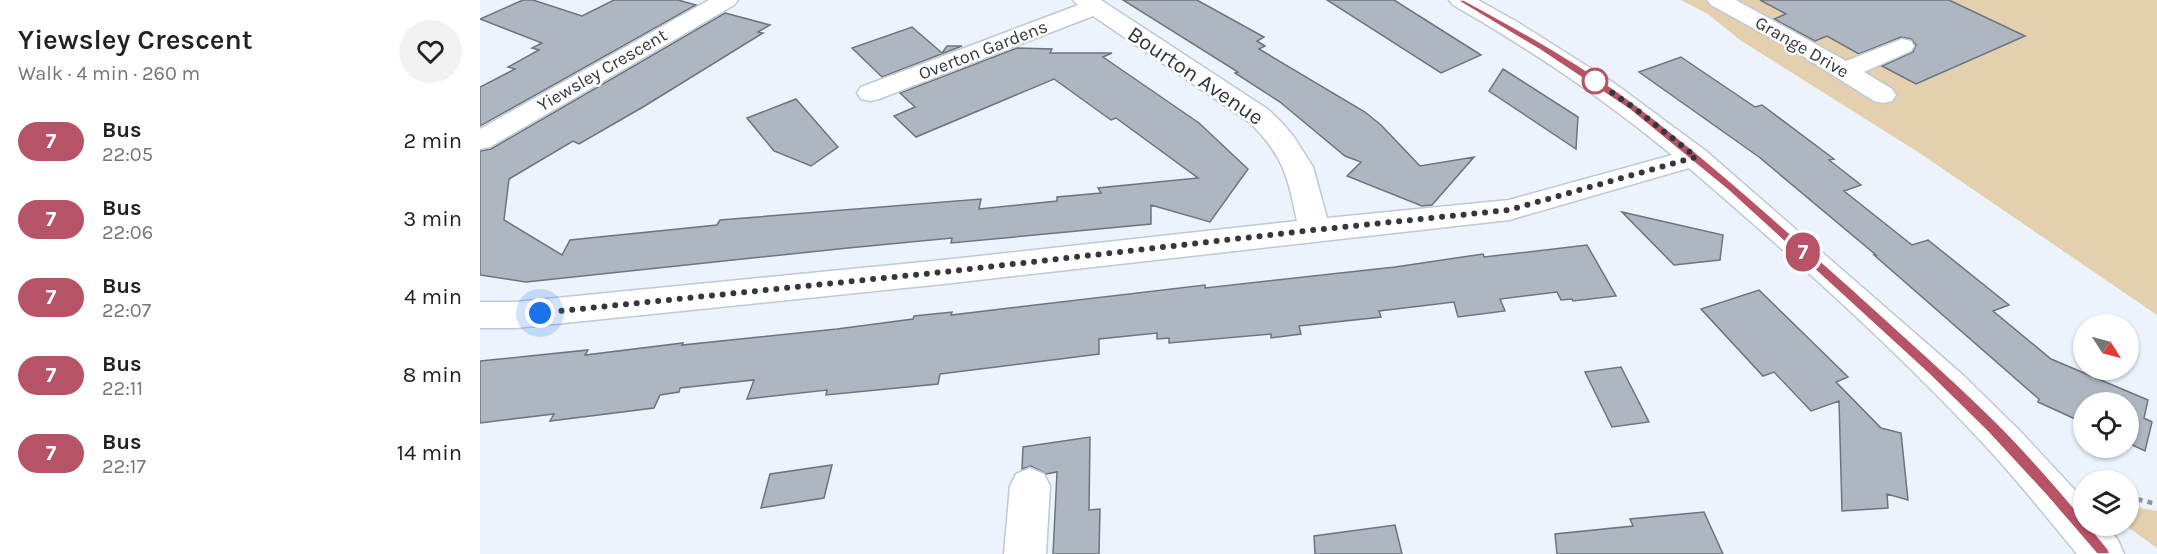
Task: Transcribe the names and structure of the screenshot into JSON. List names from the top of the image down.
{
  "streets": {
    "street": [
      "Grange Drive",
      "Overton Gardens",
      "Yiewsley Crescent",
      "Bourton Avenue"
    ]
  },
  "crossings": [
    ["Overton Gardens", "Bourton Avenue"]
  ],
  "lines": ["bus line 7"],
  "north": "bottom right",
  "page": {
    "heading": ["Yiewsley Crescent", "Walk · 4 min · 260 m"],
    "on_map": "7",
    "list": [
      {
        "mark": "7",
        "name": "Bus",
        "note": "22:05",
        "value": "2 min"
      },
      {
        "mark": "7",
        "name": "Bus",
        "note": "22:06",
        "value": "3 min"
      },
      {
        "mark": "7",
        "name": "Bus",
        "note": "22:07",
        "value": "4 min"
      },
      {
        "mark": "7",
        "name": "Bus",
        "note": "22:11",
        "value": "8 min"
      },
      {
        "mark": "7",
        "name": "Bus",
        "note": "22:17",
        "value": "14 min"
      }
    ]
  }
}
